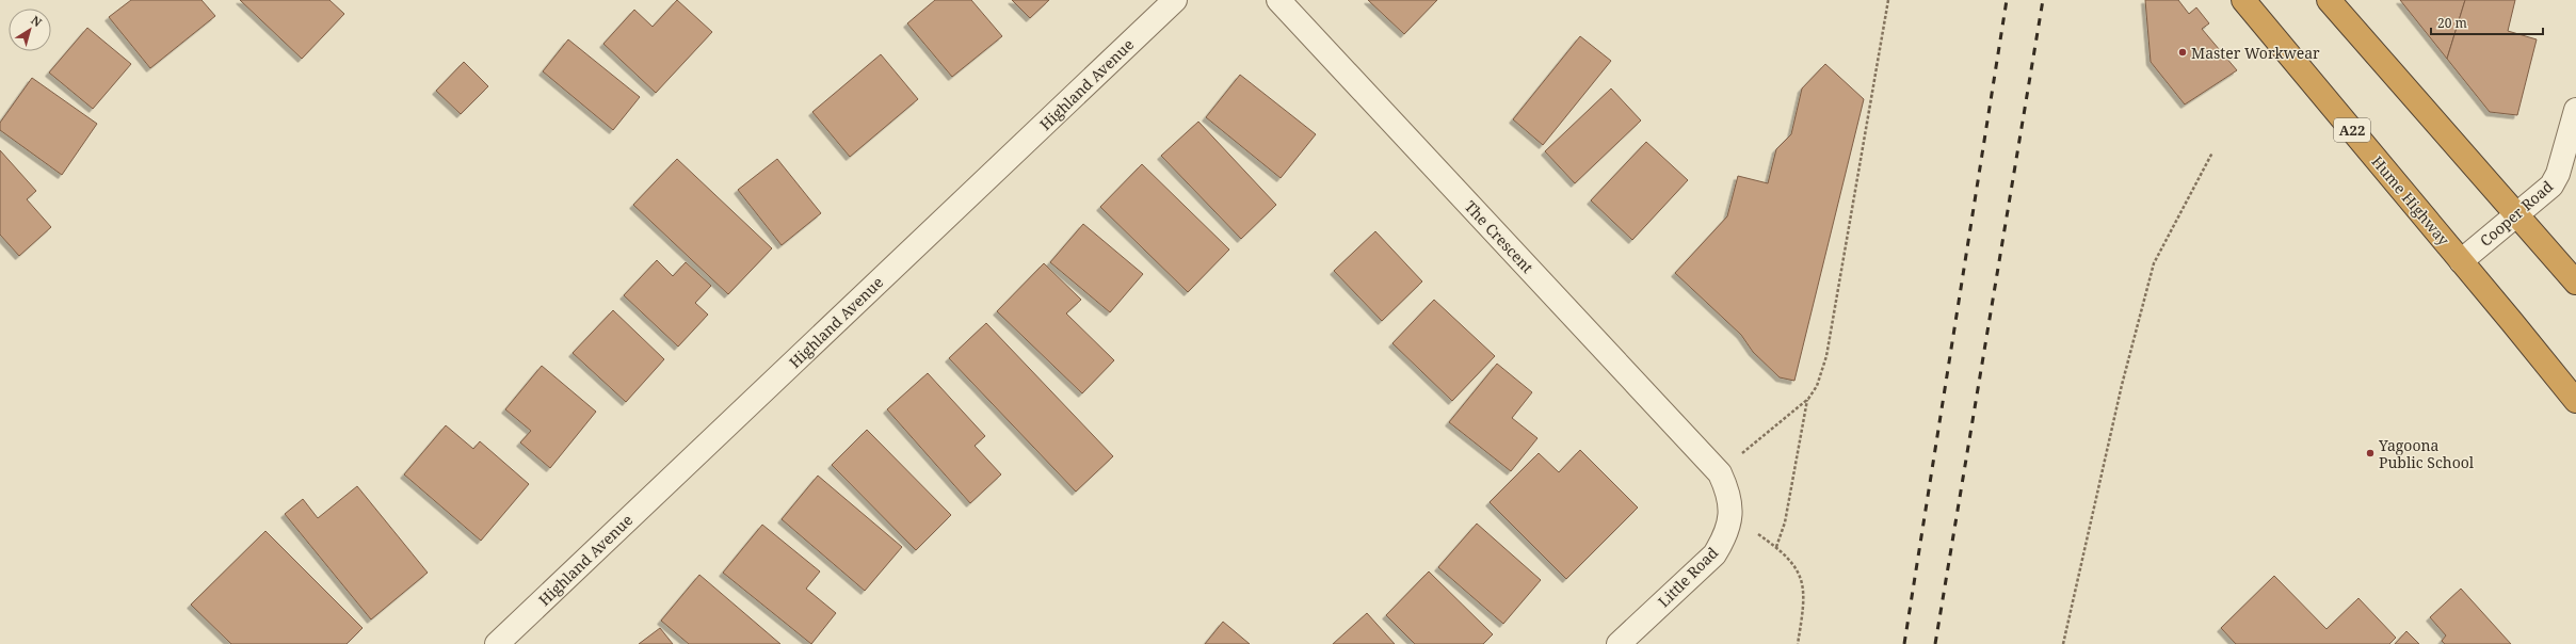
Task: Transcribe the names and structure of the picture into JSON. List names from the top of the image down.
{
  "streets": {
    "highway": ["A22", "Hume Highway"],
    "street": [
      "Highland Avenue",
      "Cooper Road",
      "The Crescent",
      "Little Road"
    ]
  },
  "crossings": [
    ["Hume Highway", "Cooper Road"],
    ["The Crescent", "Little Road"]
  ],
  "places": ["Master Workwear", "Yagoona Public School"],
  "scale_bar": "20 m",
  "north": "top right"
}
